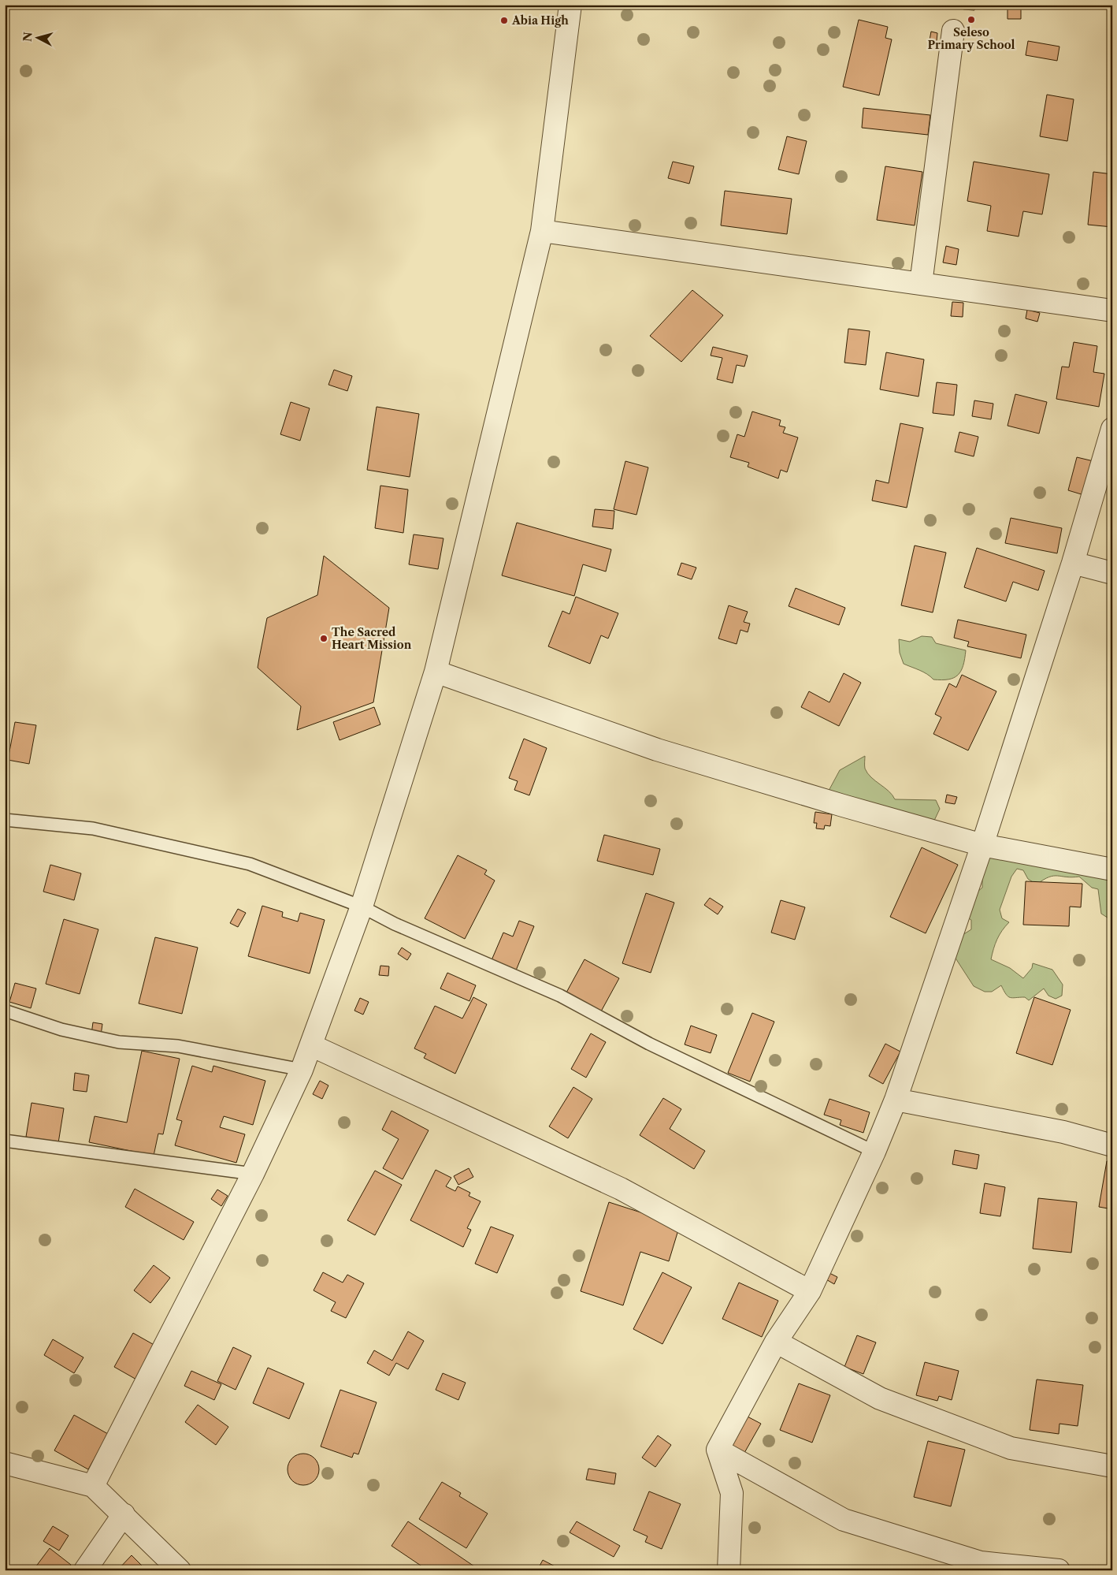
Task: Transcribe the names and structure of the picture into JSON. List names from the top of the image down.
{
  "places": ["Seleso Primary School", "Abia High", "The Sacred Heart Mission"],
  "north": "left"
}
